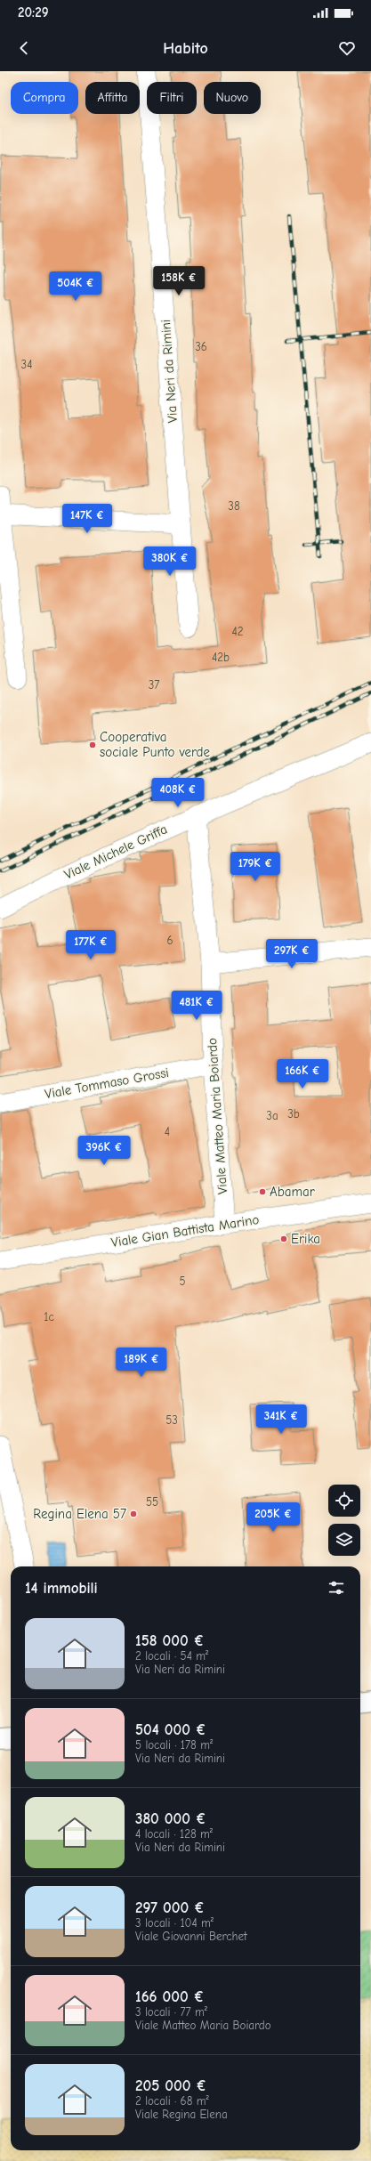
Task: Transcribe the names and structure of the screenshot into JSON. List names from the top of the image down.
{
  "streets": {
    "street": [
      "Via Neri da Rimini",
      "Viale Michele Griffa",
      "Viale Tommaso Grossi",
      "Viale Matteo Maria Boiardo",
      "Viale Gian Battista Marino"
    ]
  },
  "crossings": [
    ["Viale Michele Griffa", "Viale Matteo Maria Boiardo"],
    ["Viale Tommaso Grossi", "Viale Matteo Maria Boiardo"],
    ["Viale Matteo Maria Boiardo", "Viale Gian Battista Marino"]
  ],
  "places": [
    "Cooperativa sociale Punto verde",
    "Abamar",
    "Erika",
    "Regina Elena 57"
  ],
  "house_numbers": [
    "36",
    "34",
    "38",
    "42",
    "42b",
    "37",
    "6",
    "3b",
    "3a",
    "4",
    "5",
    "1c",
    "53",
    "55"
  ],
  "page": {
    "status": "20:29",
    "header": "Habito",
    "chip": [
      "Compra",
      "Affitta",
      "Filtri",
      "Nuovo"
    ],
    "price": [
      "158K €",
      "504K €",
      "147K €",
      "380K €",
      "408K €",
      "179K €",
      "177K €",
      "297K €",
      "481K €",
      "166K €",
      "396K €",
      "189K €",
      "341K €",
      "205K €"
    ],
    "heading": "14 immobili",
    "list": [
      {
        "name": "158 000 €",
        "note": "2 locali · 54 m² · Via Neri da Rimini"
      },
      {
        "name": "504 000 €",
        "note": "5 locali · 178 m² · Via Neri da Rimini"
      },
      {
        "name": "380 000 €",
        "note": "4 locali · 128 m² · Via Neri da Rimini"
      },
      {
        "name": "297 000 €",
        "note": "3 locali · 104 m² · Viale Giovanni Berchet"
      },
      {
        "name": "166 000 €",
        "note": "3 locali · 77 m² · Viale Matteo Maria Boiardo"
      },
      {
        "name": "205 000 €",
        "note": "2 locali · 68 m² · Viale Regina Elena"
      }
    ]
  }
}
